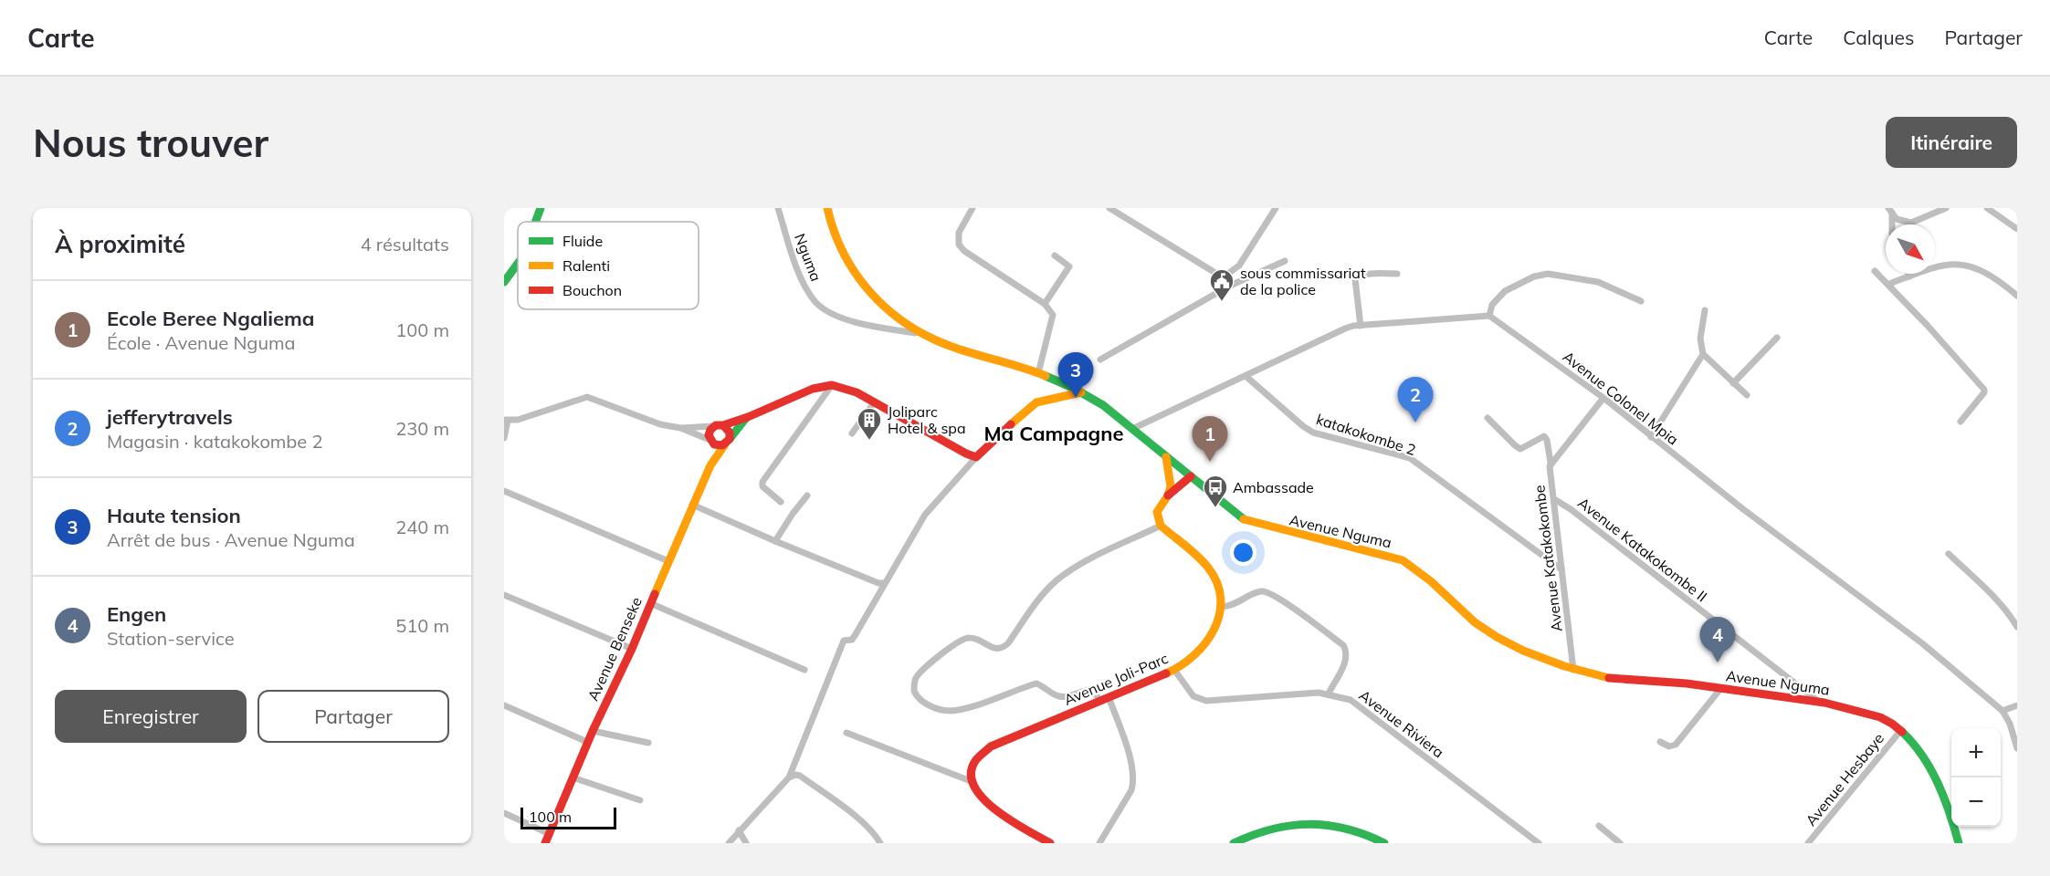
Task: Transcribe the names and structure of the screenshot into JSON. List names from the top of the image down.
{
  "streets": {
    "street": [
      "Nguma",
      "Avenue Colonel Mpia",
      "katakokombe 2",
      "Avenue Nguma",
      "Avenue Katakokombe II",
      "Avenue Katakokombe",
      "Avenue Benseke",
      "Avenue Joli-Parc",
      "Avenue Riviera",
      "Avenue Hesbaye"
    ]
  },
  "crossings": [
    ["Nguma", "Avenue Nguma"],
    ["Avenue Colonel Mpia", "Avenue Katakokombe"],
    ["katakokombe 2", "Avenue Katakokombe"],
    ["Avenue Nguma", "Avenue Katakokombe II"],
    ["Avenue Nguma", "Avenue Katakokombe"],
    ["Avenue Nguma", "Avenue Hesbaye"],
    ["Avenue Katakokombe II", "Avenue Katakokombe"],
    ["Avenue Joli-Parc", "Avenue Riviera"]
  ],
  "districts": ["Ma Campagne"],
  "places": {
    "public building": ["sous commissariat de la police"],
    "building": ["Joliparc Hotel & spa"],
    "bus stop": ["Ambassade"]
  },
  "legend": ["Fluide", "Ralenti", "Bouchon"],
  "scale_bar": "100 m",
  "north": "bottom right",
  "page": {
    "header": "Carte",
    "nav": ["Carte", "Calques", "Partager"],
    "buttons": [
      "Itinéraire",
      ["Enregistrer", "Partager"]
    ],
    "title": "Nous trouver",
    "heading": ["À proximité", "4 résultats"],
    "list": [
      {
        "mark": "1",
        "name": "Ecole Beree Ngaliema",
        "note": "École · Avenue Nguma",
        "value": "100 m"
      },
      {
        "mark": "2",
        "name": "jefferytravels",
        "note": "Magasin · katakokombe 2",
        "value": "230 m"
      },
      {
        "mark": "3",
        "name": "Haute tension",
        "note": "Arrêt de bus · Avenue Nguma",
        "value": "240 m"
      },
      {
        "mark": "4",
        "name": "Engen",
        "note": "Station-service",
        "value": "510 m"
      }
    ],
    "pins": [
      "3",
      "2",
      "1",
      "4"
    ],
    "map_buttons": ["+", "−"],
    "scale": "100 m"
  }
}
